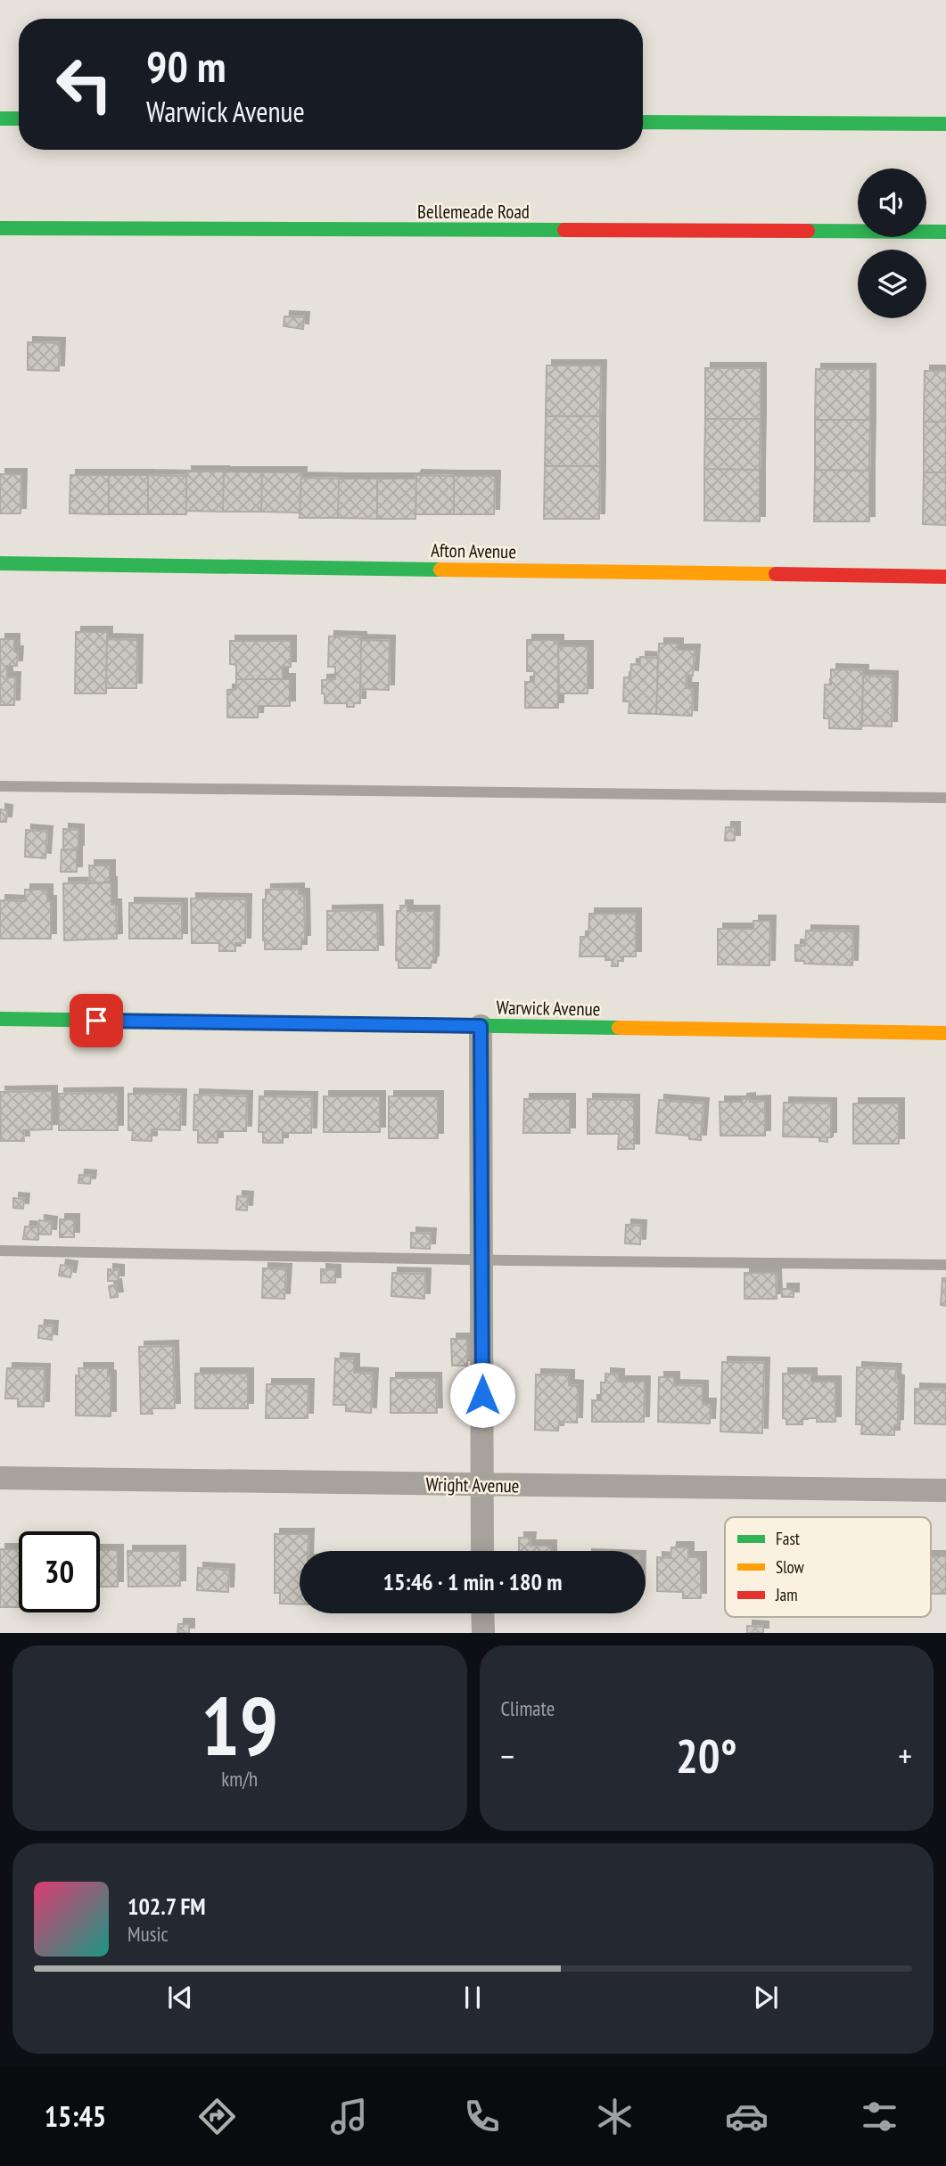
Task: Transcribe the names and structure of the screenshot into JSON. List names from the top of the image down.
{
  "streets": {
    "street": [
      "Bellemeade Road",
      "Afton Avenue",
      "Warwick Avenue",
      "Wright Avenue"
    ]
  },
  "legend": ["Fast", "Slow", "Jam"],
  "page": {
    "turn": ["90 m", "Warwick Avenue"],
    "limit": "30",
    "trip": "15:46 · 1 min · 180 m",
    "tile": [
      ["19", "km/h"],
      "Climate"
    ],
    "heat": ["−", "20°", "+"],
    "song": ["102.7 FM", "Music"],
    "tabs": "15:45"
  }
}
